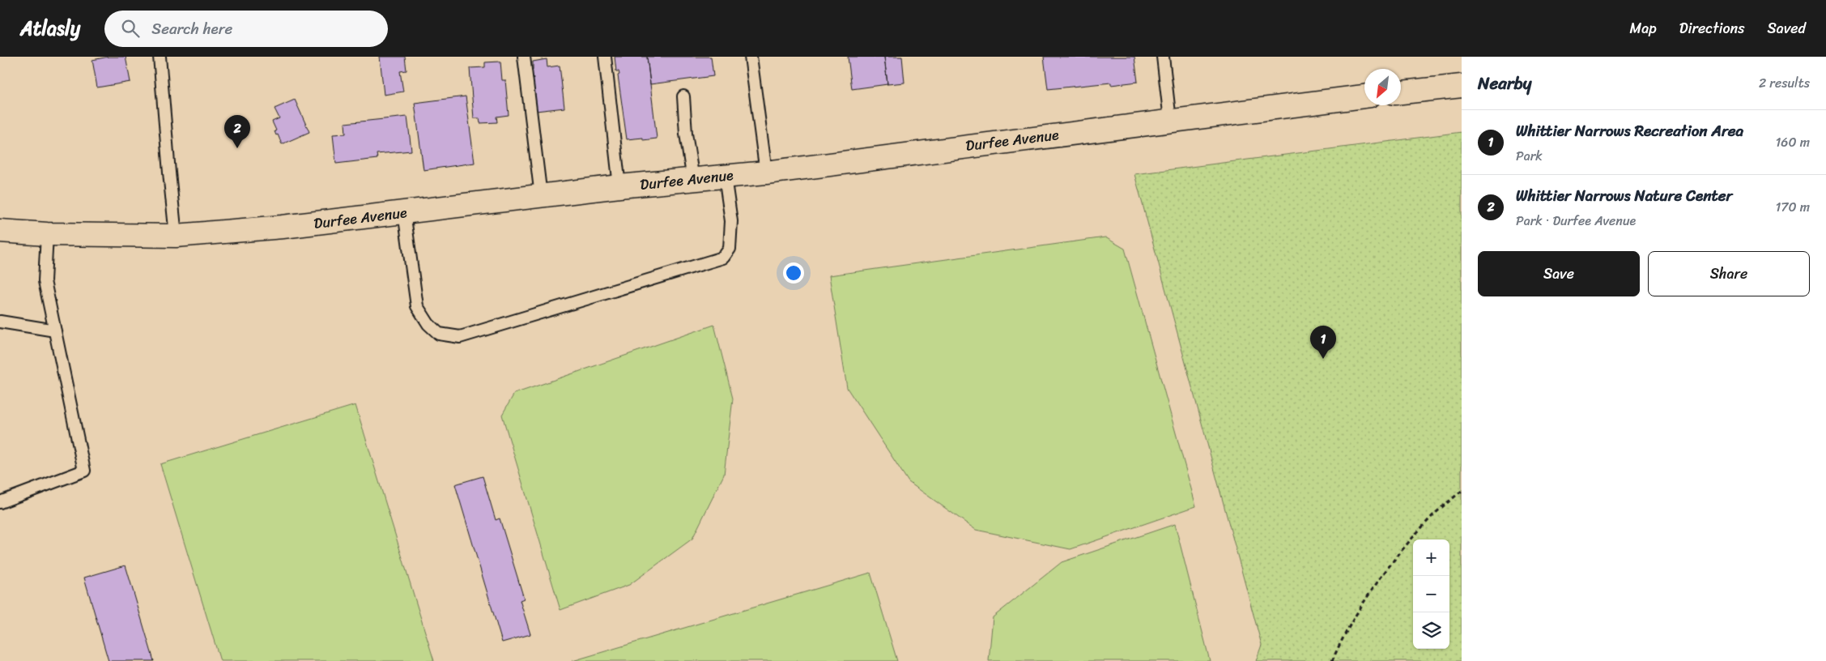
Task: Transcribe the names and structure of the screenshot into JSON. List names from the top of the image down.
{
  "streets": {
    "main road": ["Durfee Avenue"]
  },
  "north": "bottom left",
  "page": {
    "header": "Atlasly",
    "search": "Search here",
    "nav": ["Map", "Directions", "Saved"],
    "heading": ["Nearby", "2 results"],
    "list": [
      {
        "mark": "1",
        "name": "Whittier Narrows Recreation Area",
        "note": "Park",
        "value": "160 m"
      },
      {
        "mark": "2",
        "name": "Whittier Narrows Nature Center",
        "note": "Park · Durfee Avenue",
        "value": "170 m"
      }
    ],
    "pins": ["2", "1"],
    "buttons": ["Save", "Share"],
    "map_buttons": ["+", "−"]
  }
}
